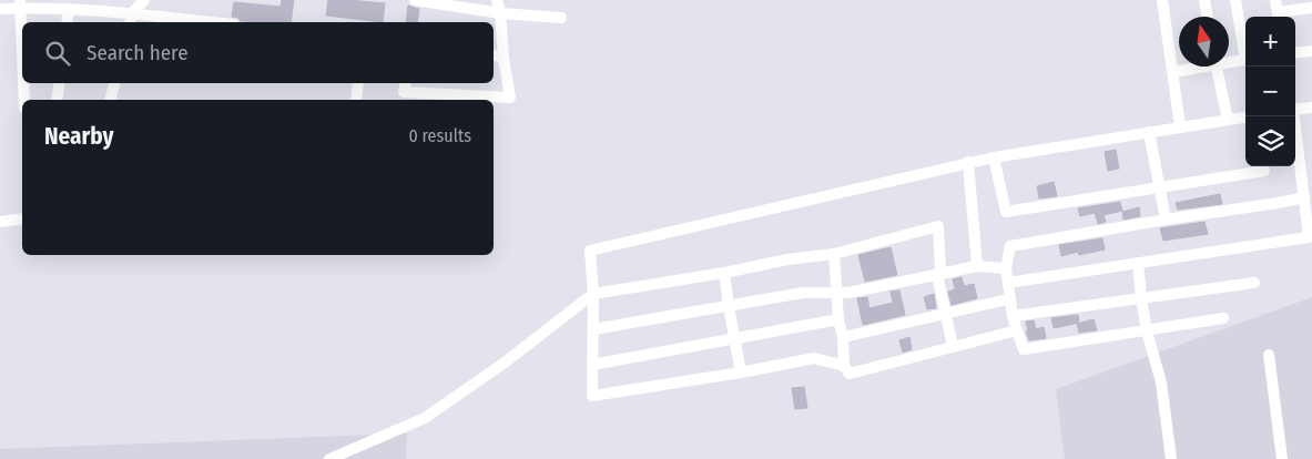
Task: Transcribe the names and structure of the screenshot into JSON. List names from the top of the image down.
{
  "north": "top",
  "page": {
    "map_buttons": ["+", "−"],
    "search": "Search here",
    "heading": ["Nearby", "0 results"]
  }
}
